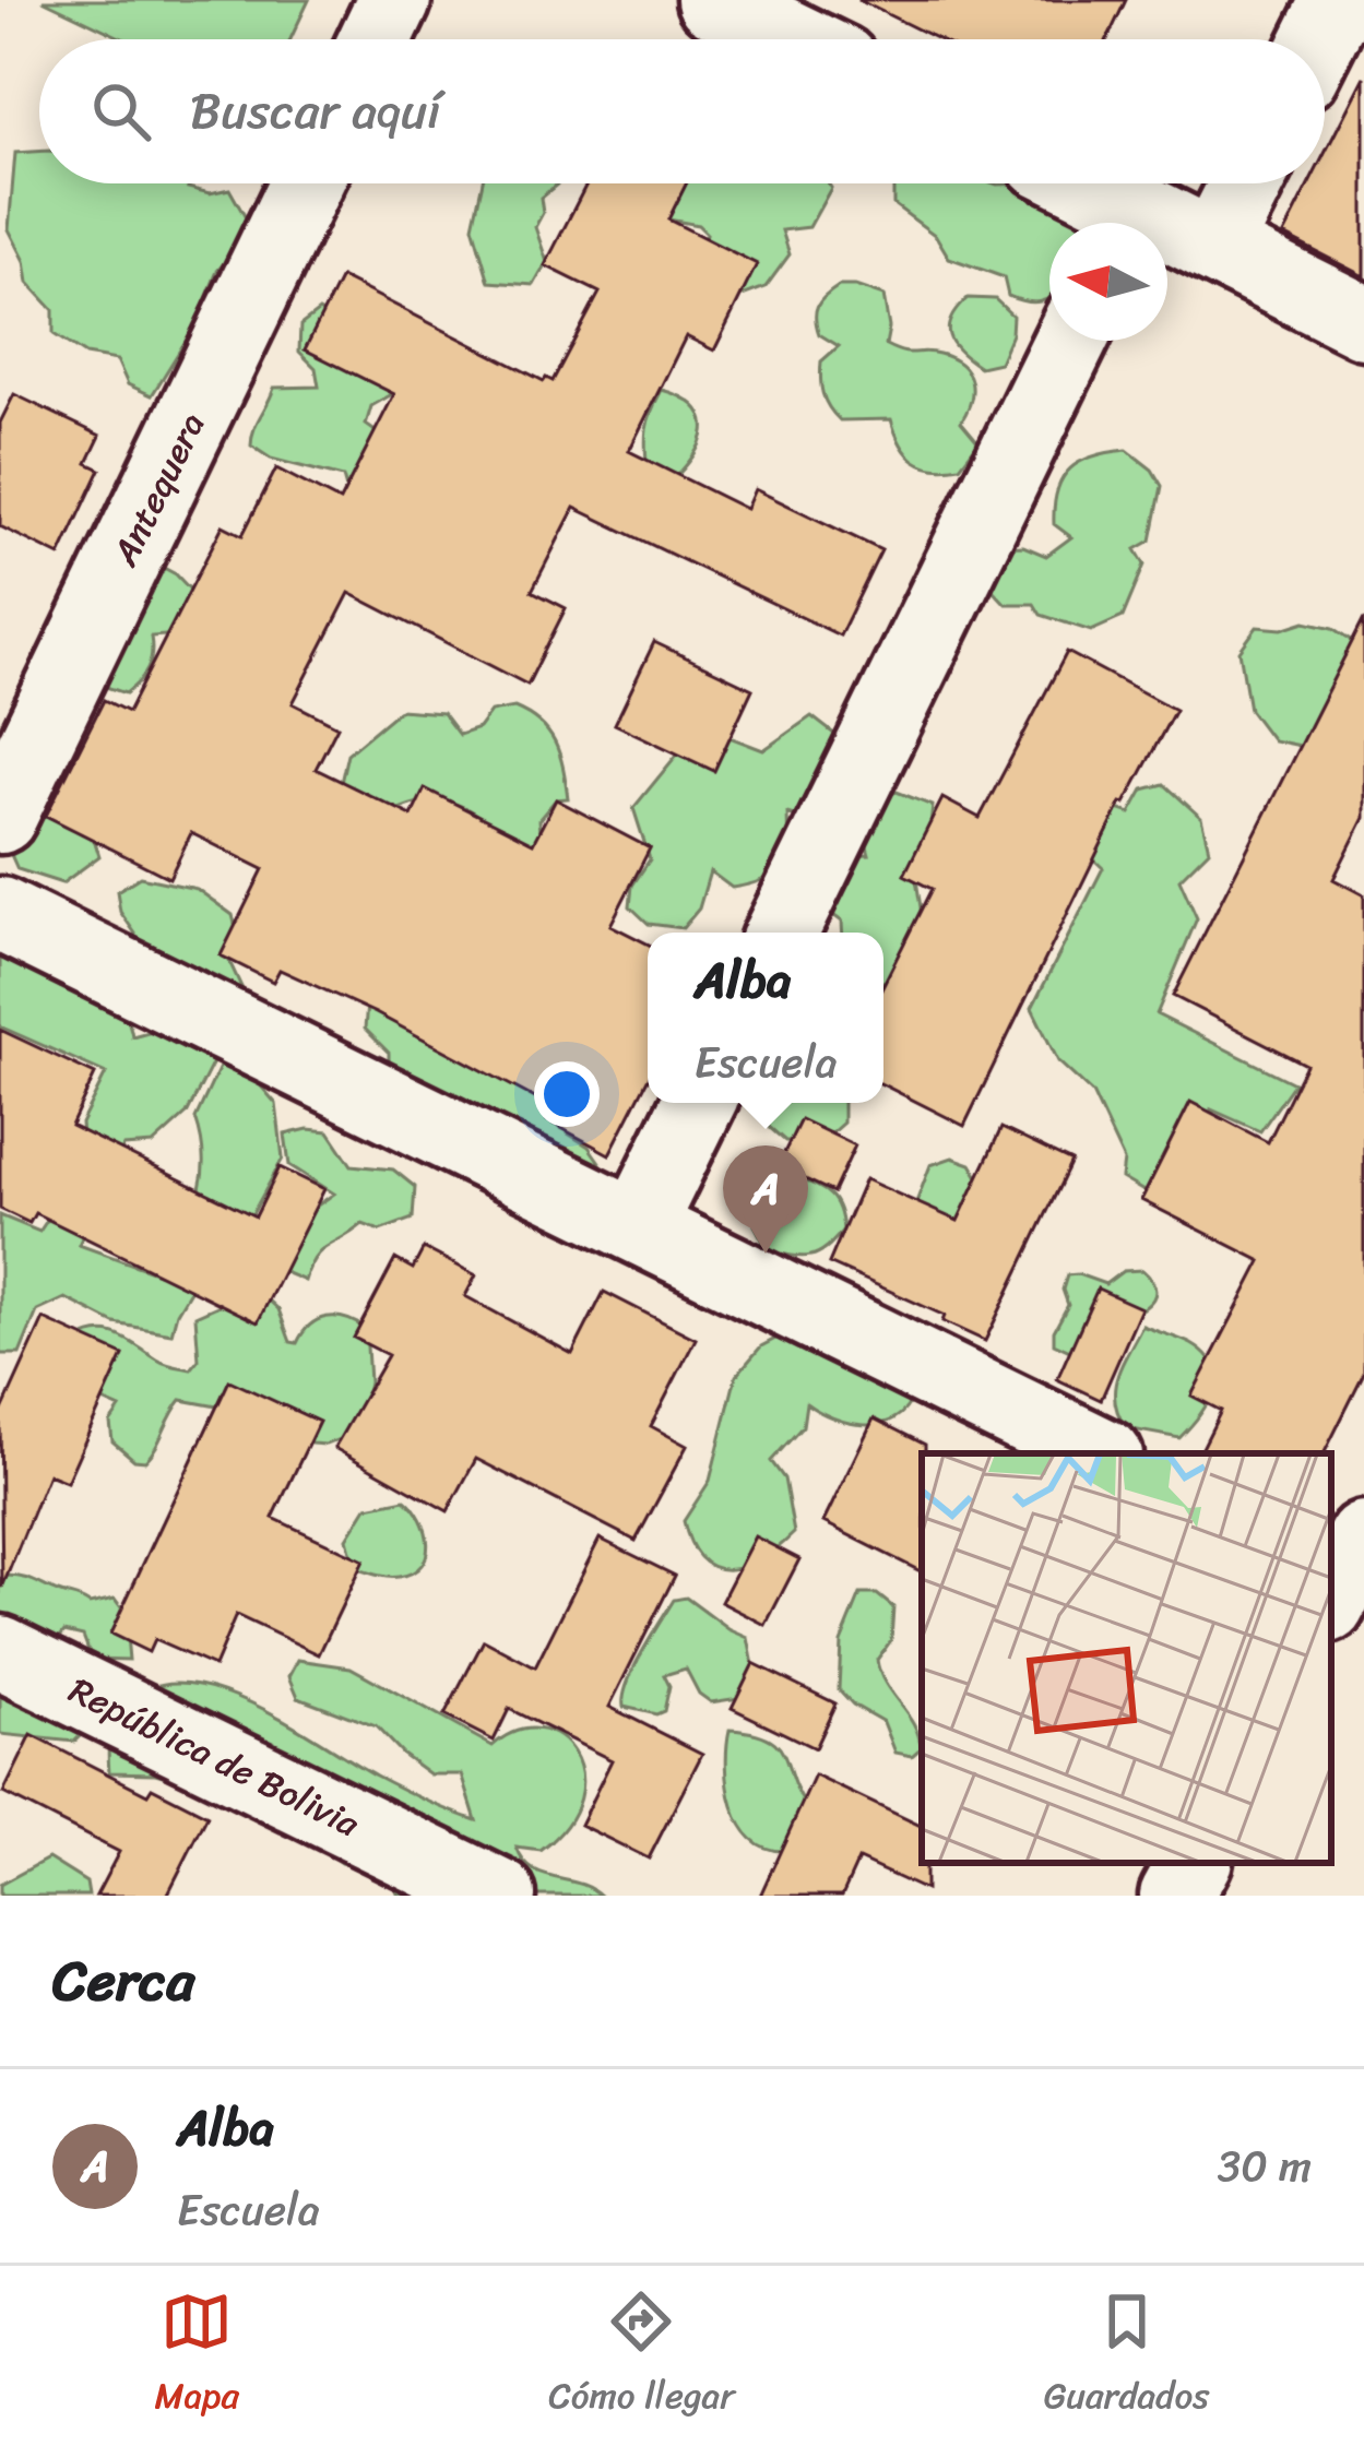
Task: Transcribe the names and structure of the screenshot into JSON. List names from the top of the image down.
{
  "streets": {
    "street": ["Antequera", "República de Bolivia"]
  },
  "north": "left",
  "page": {
    "search": "Buscar aquí",
    "popup": ["Alba", "Escuela"],
    "pins": "A",
    "heading": "Cerca",
    "list": [
      {
        "mark": "A",
        "name": "Alba",
        "note": "Escuela",
        "value": "30 m"
      }
    ],
    "nav": ["Mapa", "Cómo llegar", "Guardados"]
  }
}
